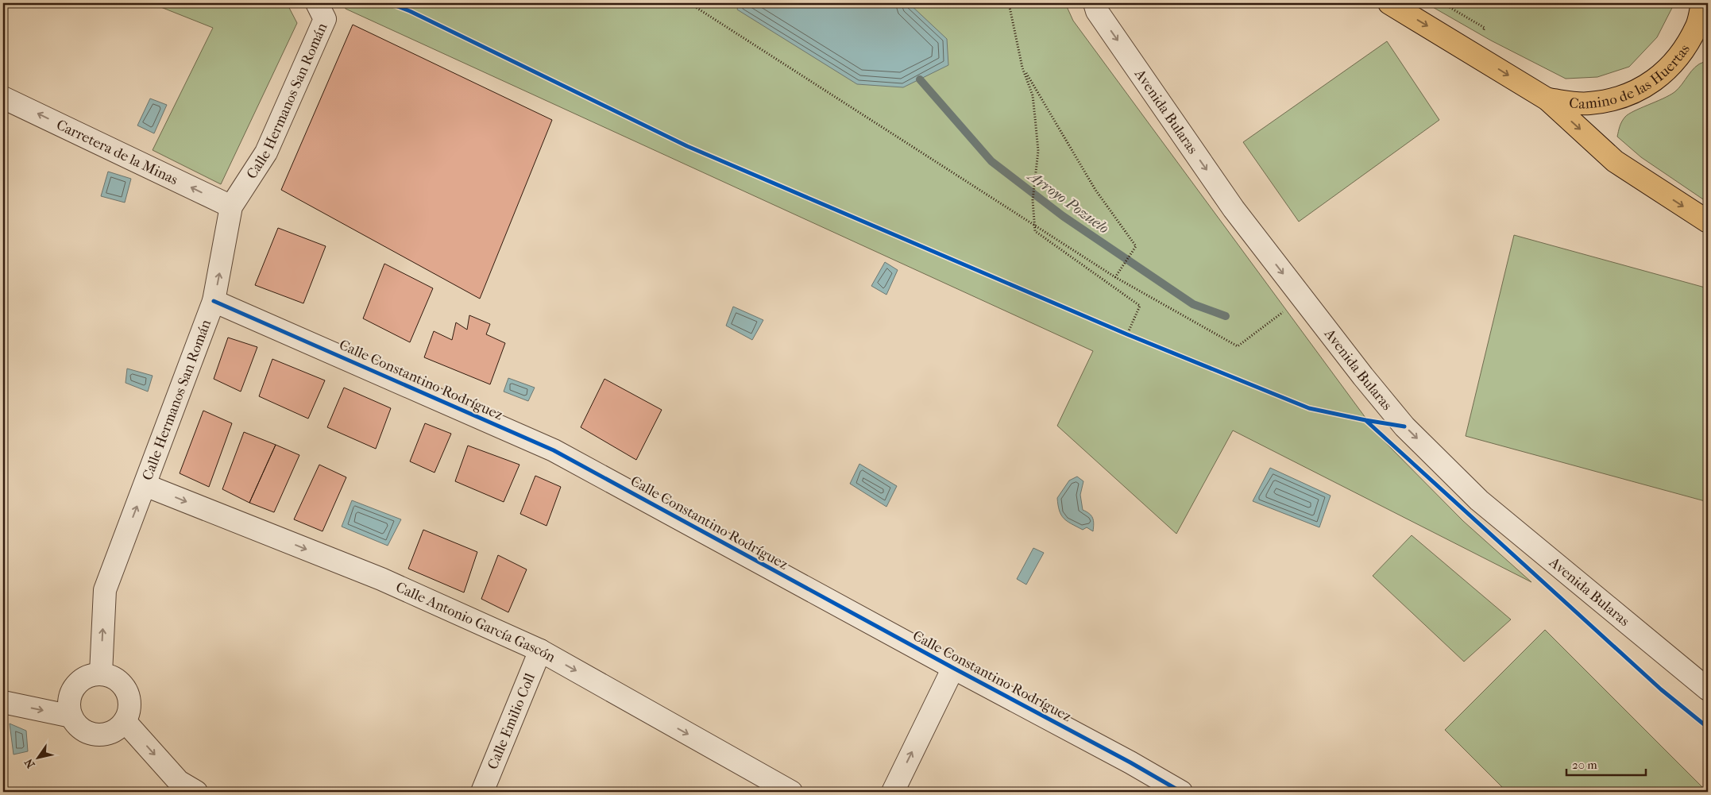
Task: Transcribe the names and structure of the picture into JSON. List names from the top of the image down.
{
  "streets": {
    "main road": ["Camino de las Huertas"],
    "street": [
      "Calle Hermanos San Román",
      "Avenida Bularas",
      "Carretera de la Minas",
      "Calle Constantino Rodríguez",
      "Calle Antonio García Gascón",
      "Calle Emilio Coll"
    ]
  },
  "crossings": [
    ["Calle Hermanos San Román", "Carretera de la Minas"],
    ["Calle Hermanos San Román", "Calle Constantino Rodríguez"],
    ["Calle Hermanos San Román", "Calle Antonio García Gascón"],
    ["Calle Antonio García Gascón", "Calle Emilio Coll"]
  ],
  "one_way": [
    "Camino de las Huertas",
    "Calle Hermanos San Román",
    "Avenida Bularas",
    "Carretera de la Minas",
    "Calle Antonio García Gascón"
  ],
  "water": ["Arroyo Pozuelo"],
  "scale_bar": "20 m",
  "north": "bottom left"
}
